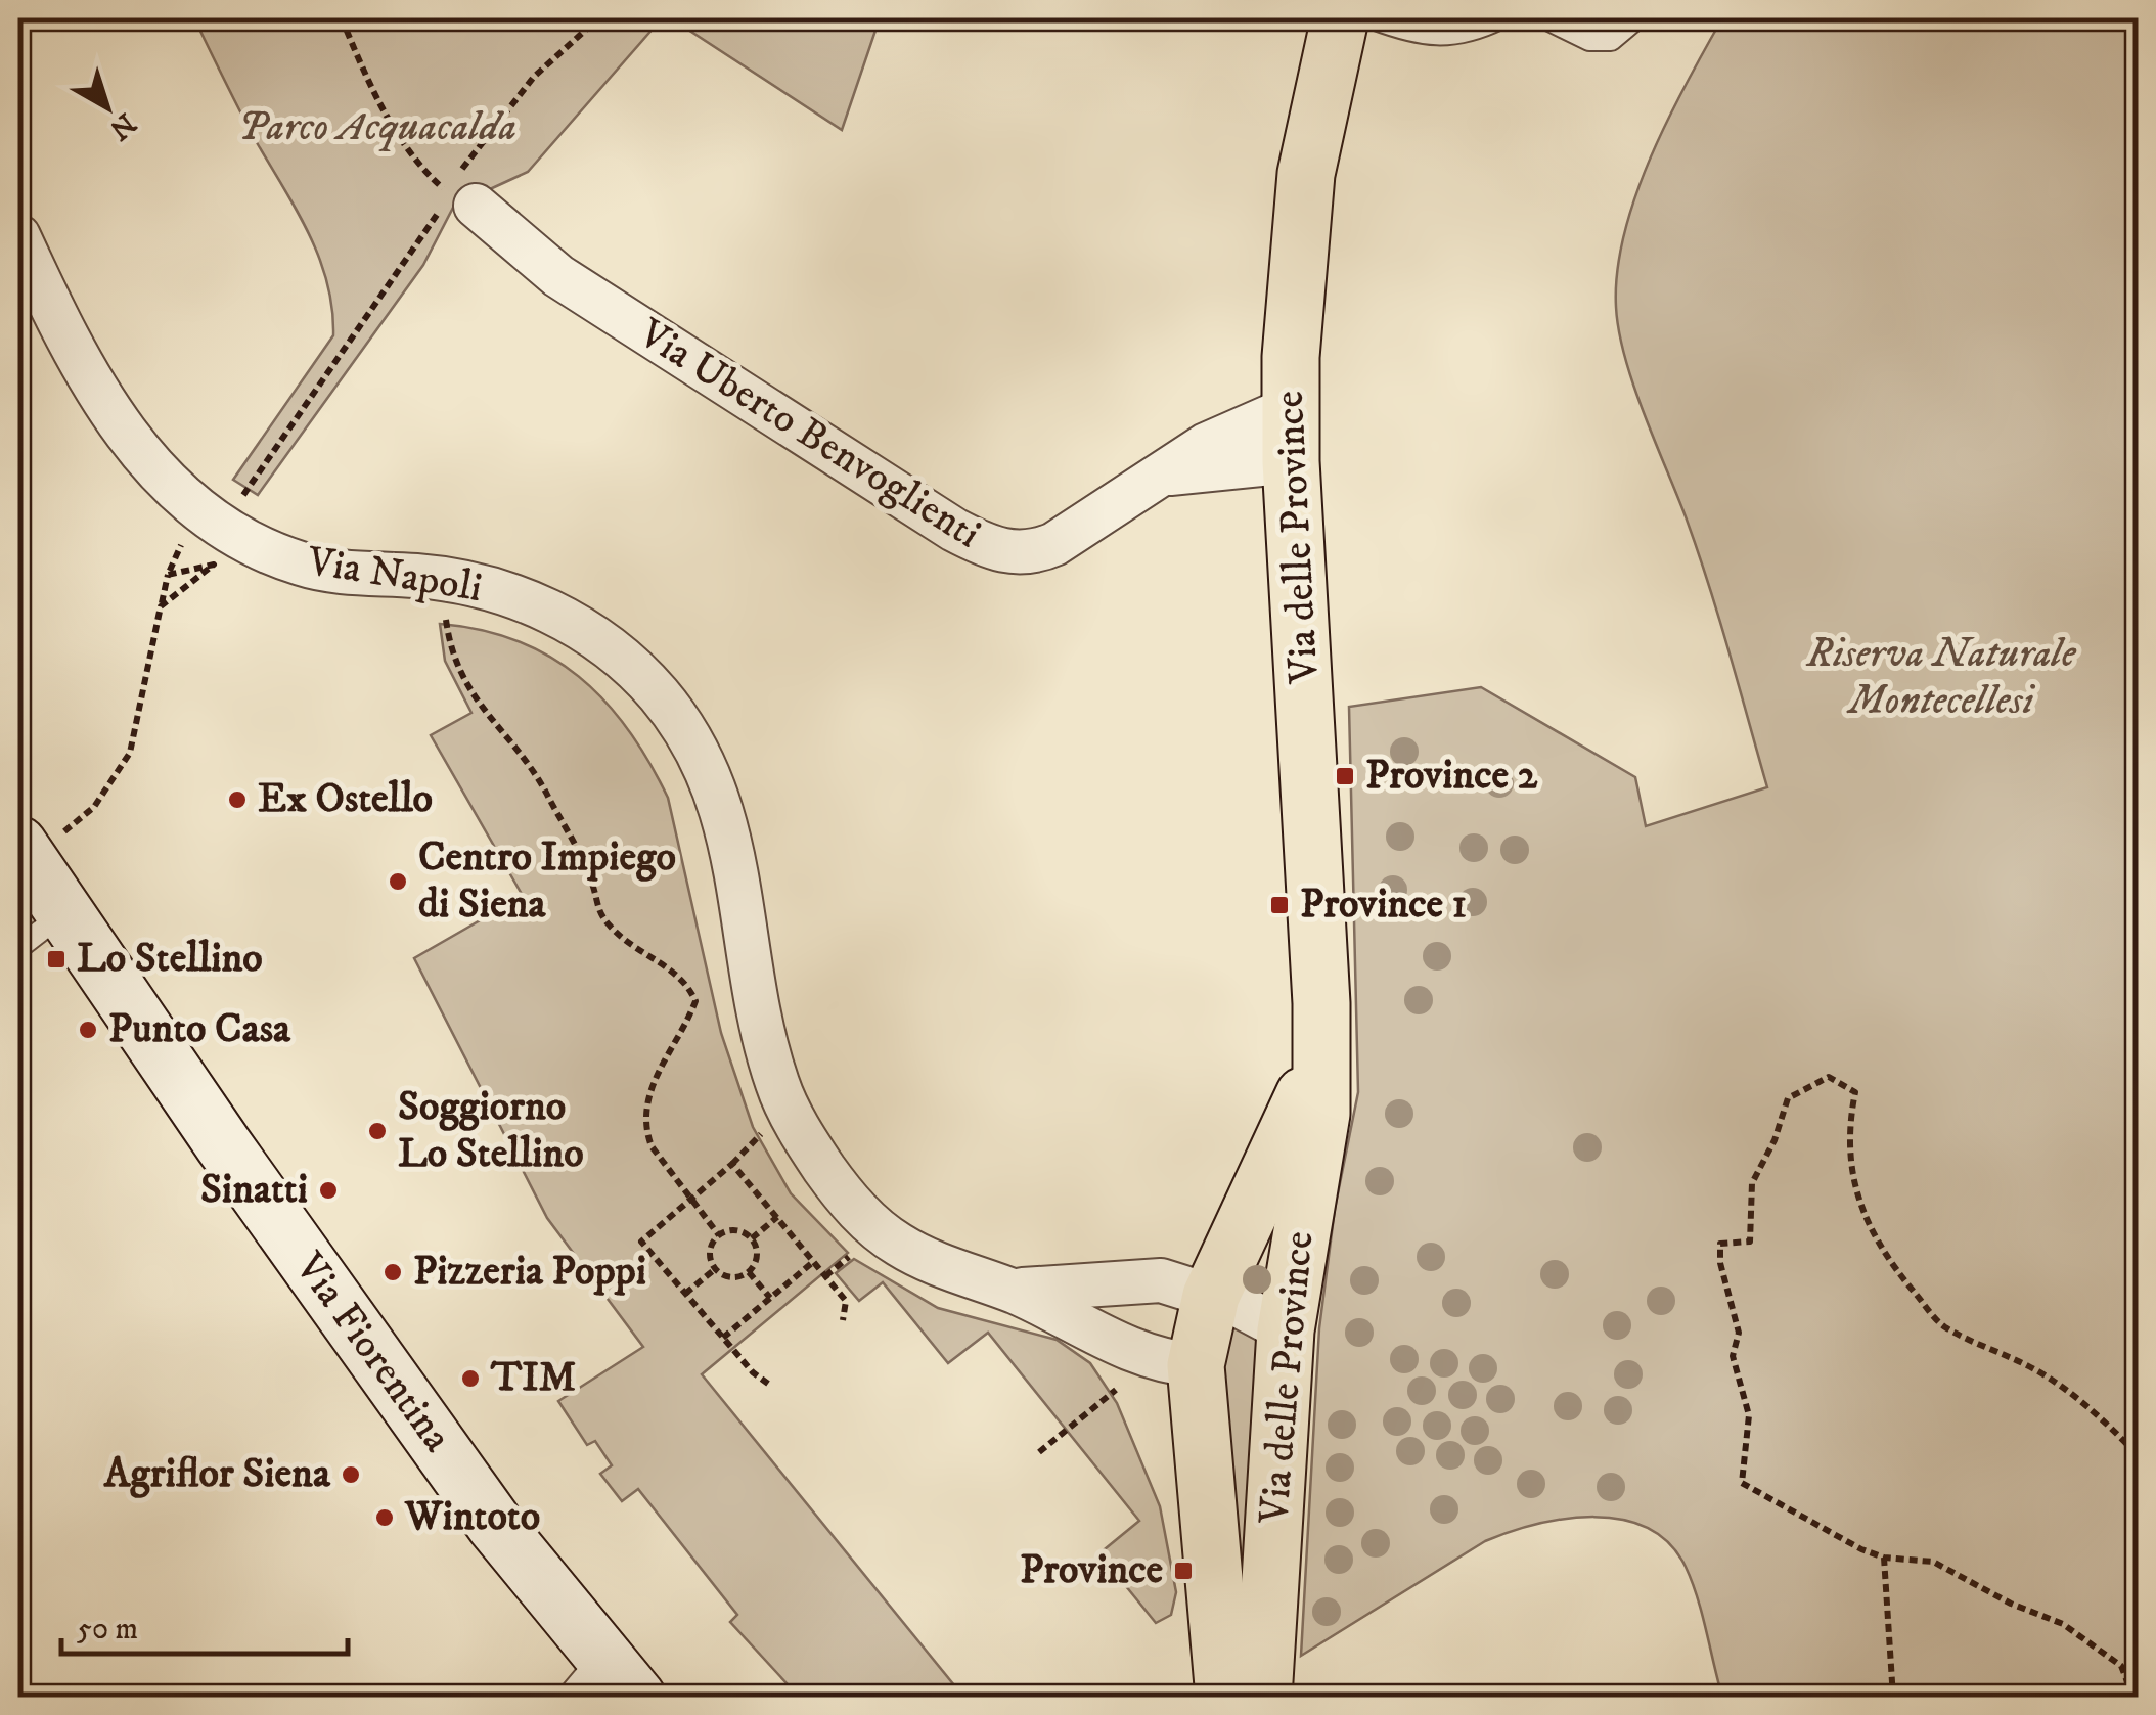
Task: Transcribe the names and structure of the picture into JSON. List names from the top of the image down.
{
  "streets": {
    "main road": ["Via delle Province", "Via Fiorentina"],
    "street": ["Via Uberto Benvoglienti", "Via Napoli"]
  },
  "crossings": [
    ["Via Uberto Benvoglienti", "Via delle Province"],
    ["Via delle Province", "Via Napoli"]
  ],
  "parks": ["Parco Acquacalda", "Riserva Naturale Montecellesi"],
  "places": {
    "transit": [
      "Province 2",
      "Province 1",
      "Lo Stellino",
      "Province"
    ],
    "other": [
      "Ex Ostello",
      "Centro Impiego di Siena",
      "Punto Casa",
      "Soggiorno Lo Stellino",
      "Sinatti",
      "Pizzeria Poppi",
      "TIM",
      "Agriflor Siena",
      "Wintoto"
    ]
  },
  "scale_bar": "50 m",
  "north": "bottom right"
}
